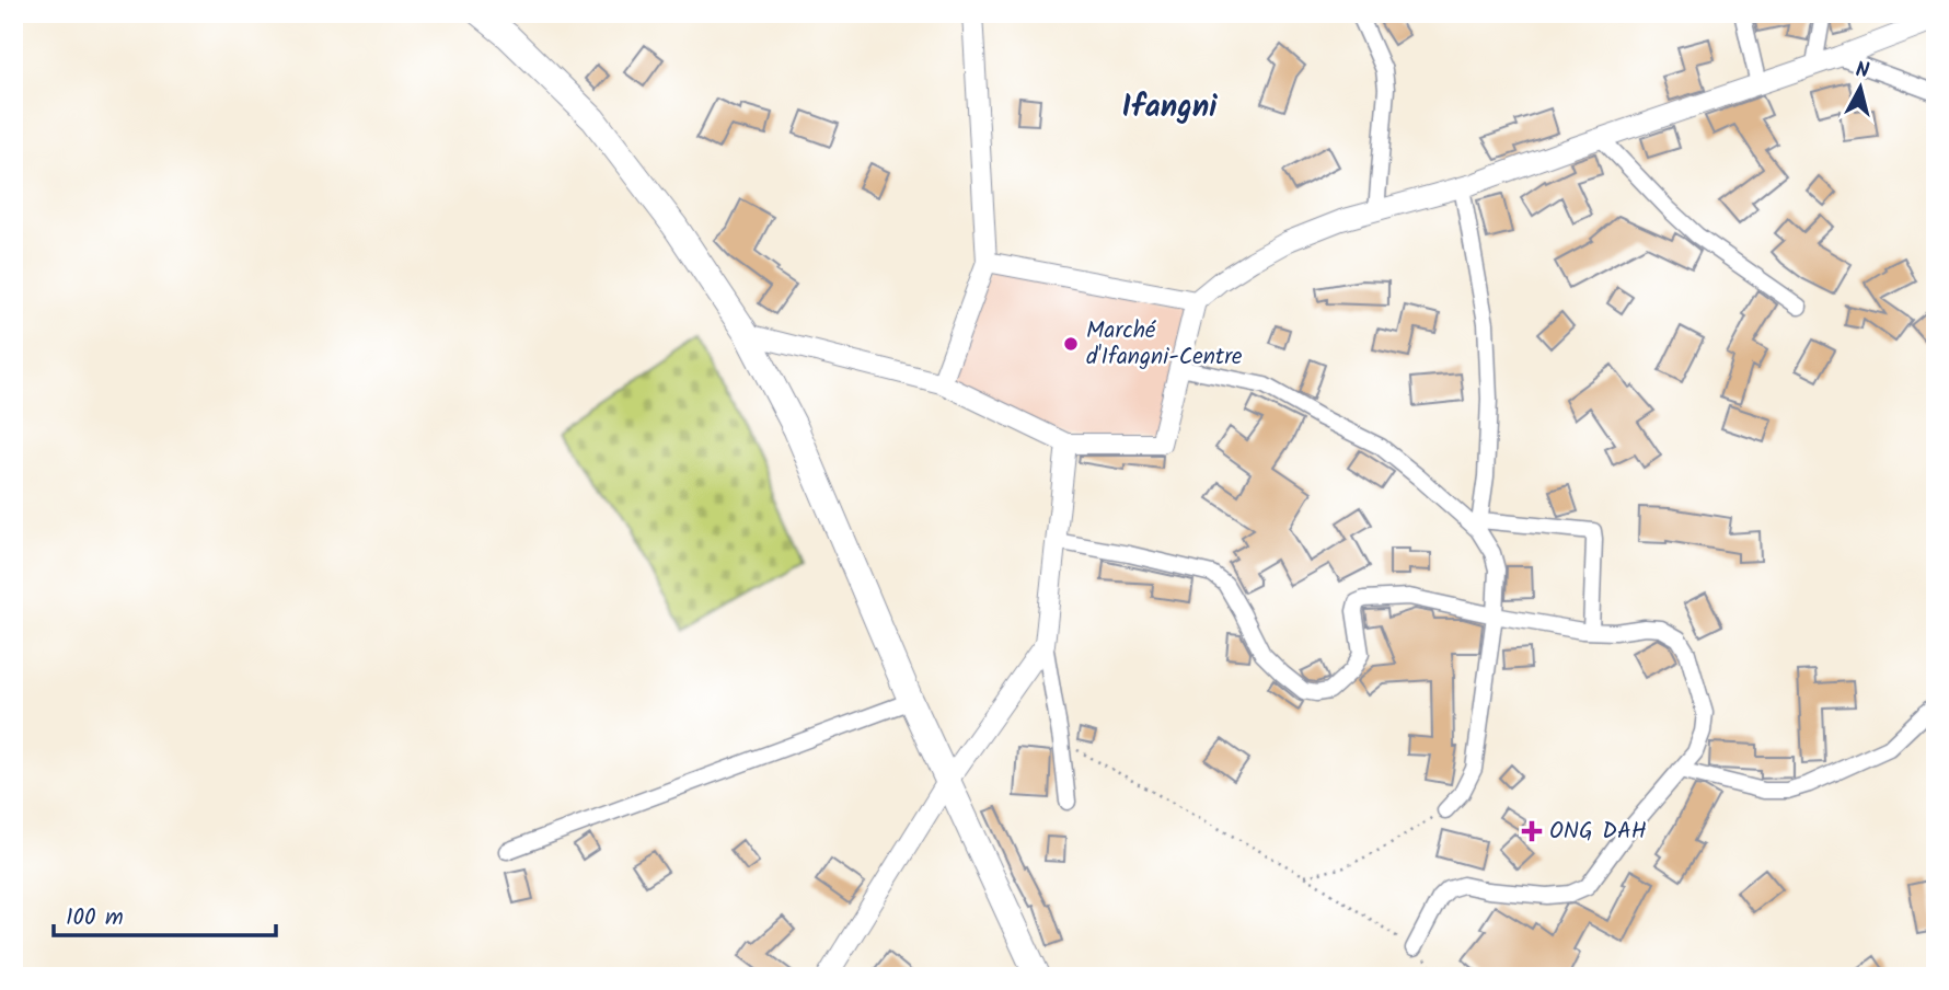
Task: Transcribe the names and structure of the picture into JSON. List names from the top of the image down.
{
  "districts": ["Ifangni"],
  "places": {
    "other": ["Marché d'Ifangni-Centre"],
    "health": ["ONG DAH"]
  },
  "scale_bar": "100 m",
  "north": "top"
}
